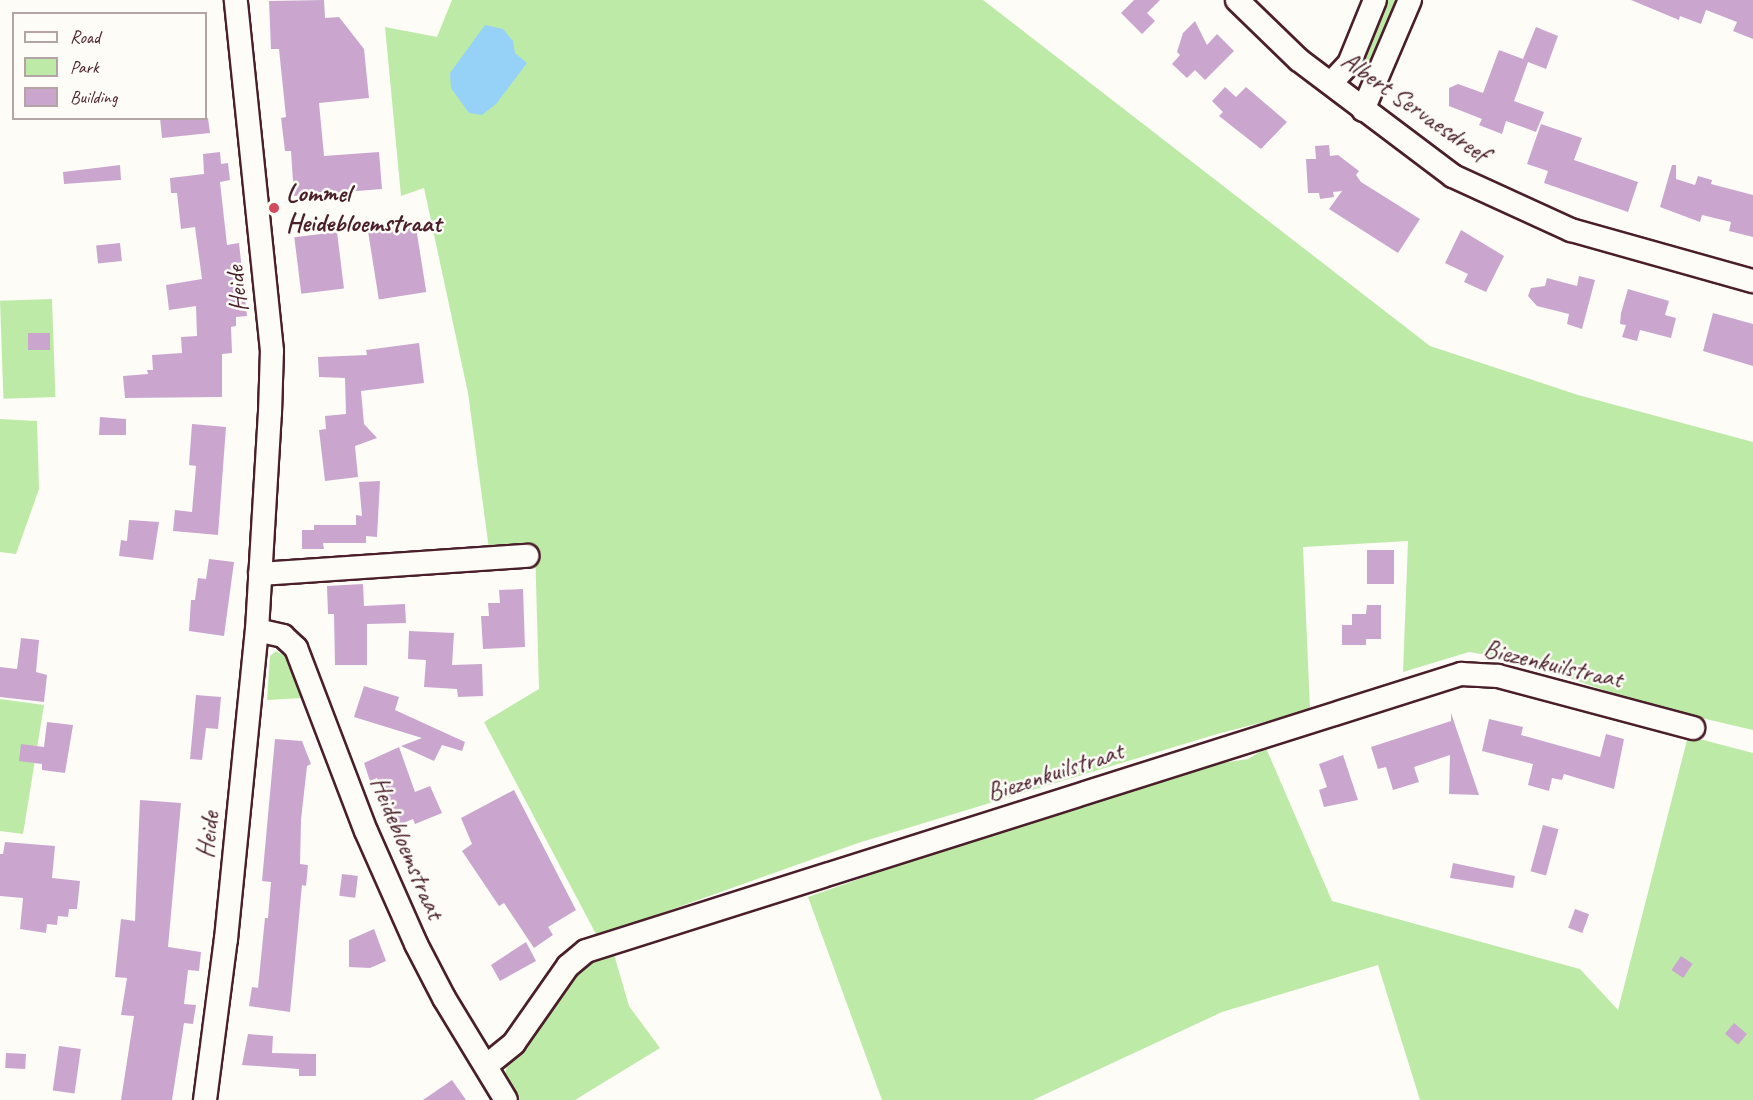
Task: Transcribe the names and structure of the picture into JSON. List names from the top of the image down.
{
  "streets": {
    "street": [
      "Albert Servaesdreef",
      "Heide",
      "Biezenkuilstraat",
      "Heidebloemstraat"
    ]
  },
  "crossings": [
    ["Heide", "Heidebloemstraat"],
    ["Biezenkuilstraat", "Heidebloemstraat"]
  ],
  "places": ["Lommel Heidebloemstraat"],
  "legend": ["Road", "Park", "Building"]
}
